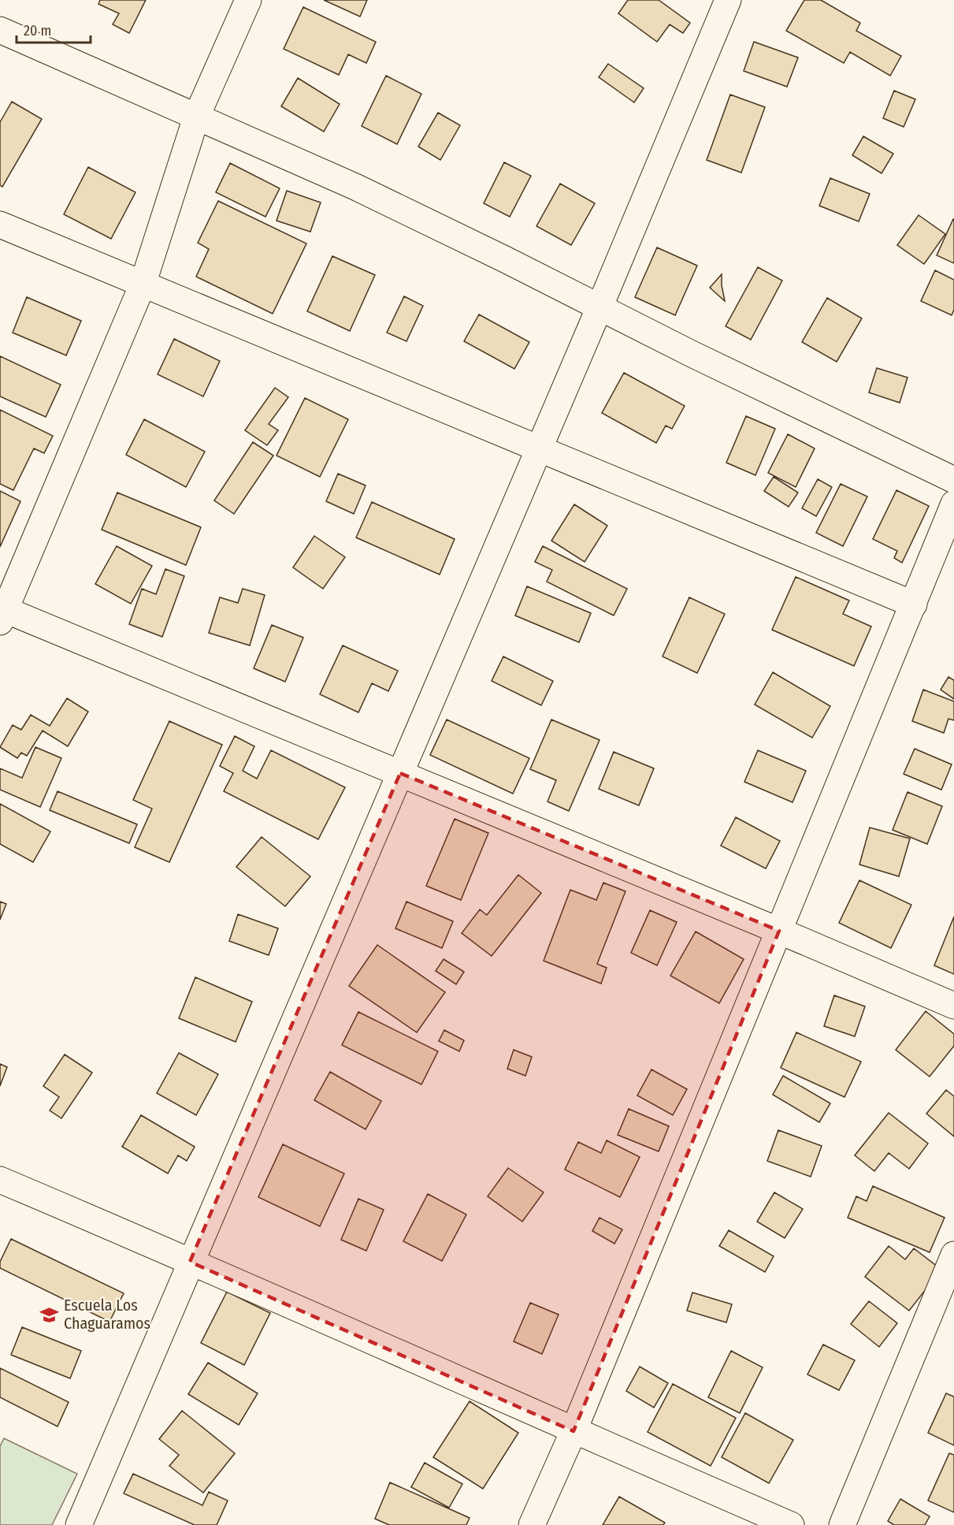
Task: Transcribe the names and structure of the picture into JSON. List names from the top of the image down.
{
  "places": {
    "school or university": ["Escuela Los Chaguaramos"]
  },
  "scale_bar": "20 m"
}
